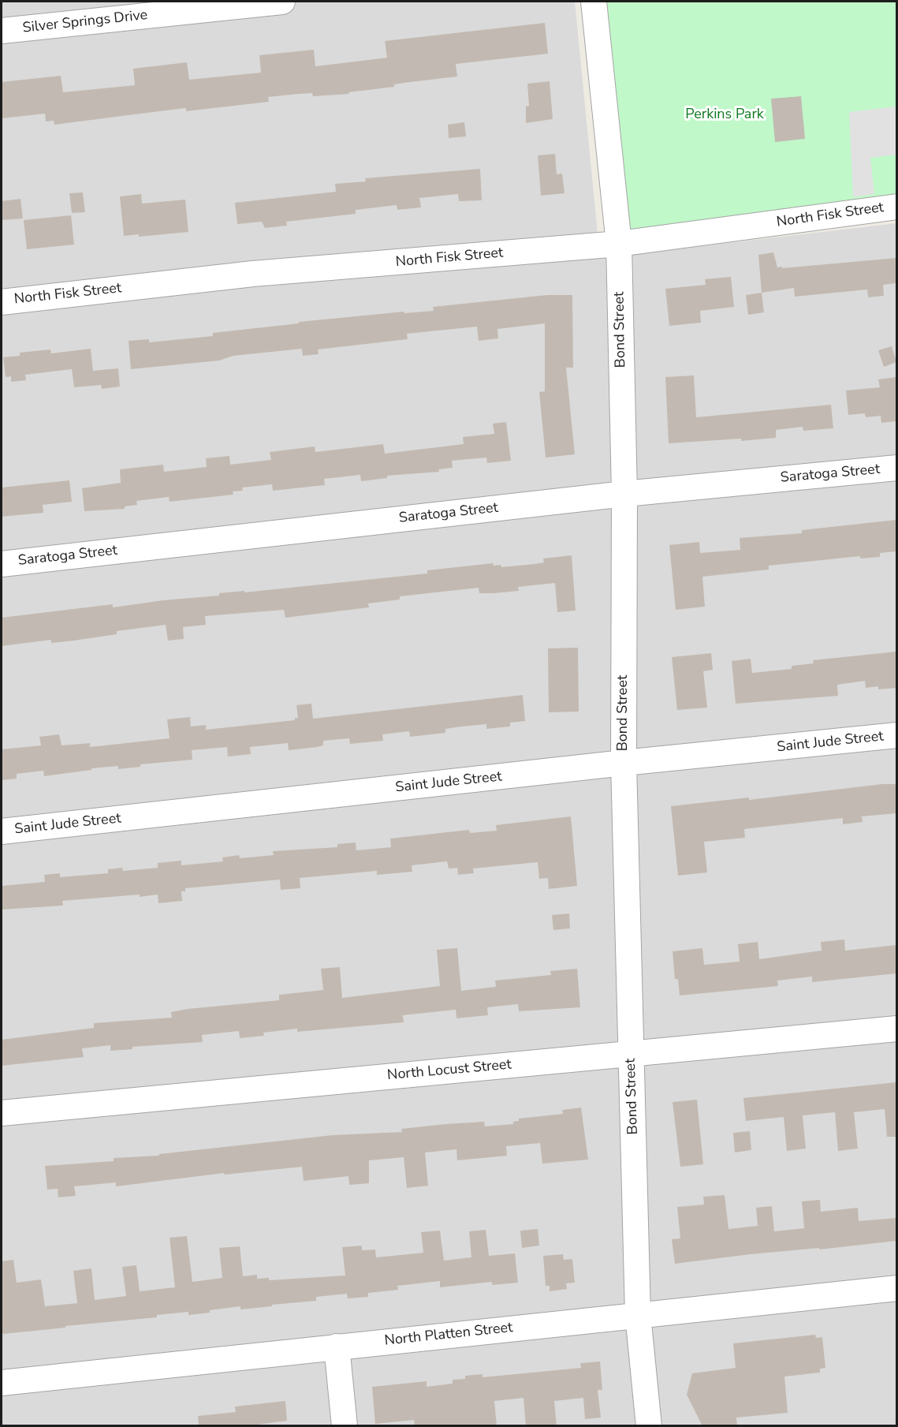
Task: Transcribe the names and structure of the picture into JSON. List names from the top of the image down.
{
  "streets": {
    "street": [
      "Silver Springs Drive",
      "North Fisk Street",
      "Bond Street",
      "Saratoga Street",
      "Saint Jude Street",
      "North Locust Street",
      "North Platten Street"
    ]
  },
  "crossings": [
    ["North Fisk Street", "Bond Street"],
    ["Bond Street", "Saratoga Street"],
    ["Bond Street", "Saint Jude Street"],
    ["Bond Street", "North Locust Street"],
    ["Bond Street", "North Platten Street"]
  ],
  "parks": ["Perkins Park"]
}
